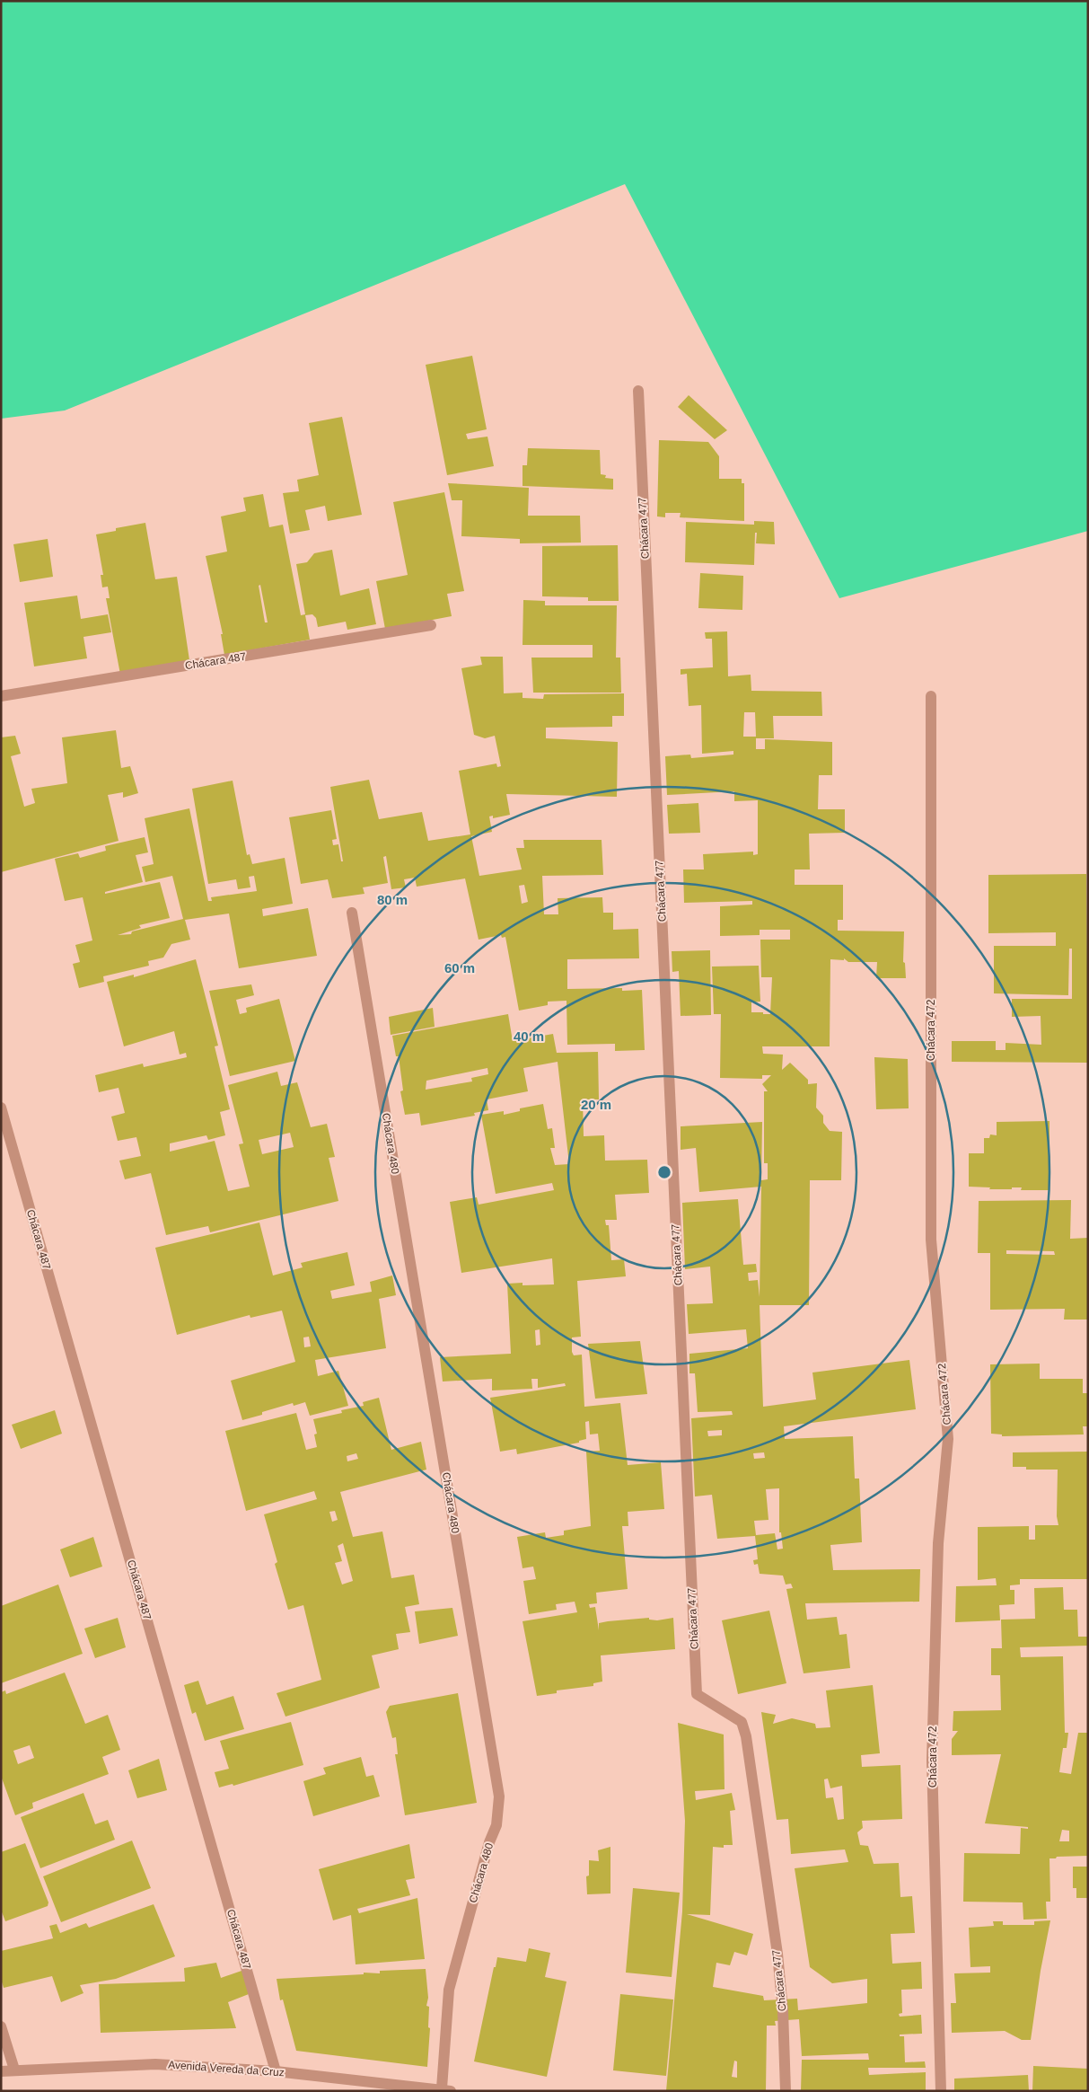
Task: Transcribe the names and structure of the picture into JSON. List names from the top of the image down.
{
  "streets": {
    "street": [
      "Chácara 477",
      "Chácara 487",
      "Chácara 472",
      "Chácara 480",
      "Avenida Vereda da Cruz"
    ]
  },
  "crossings": [
    ["Chácara 487", "Avenida Vereda da Cruz"],
    ["Chácara 480", "Avenida Vereda da Cruz"]
  ],
  "rings": [
    "80 m",
    "60 m",
    "40 m",
    "20 m"
  ]
}
